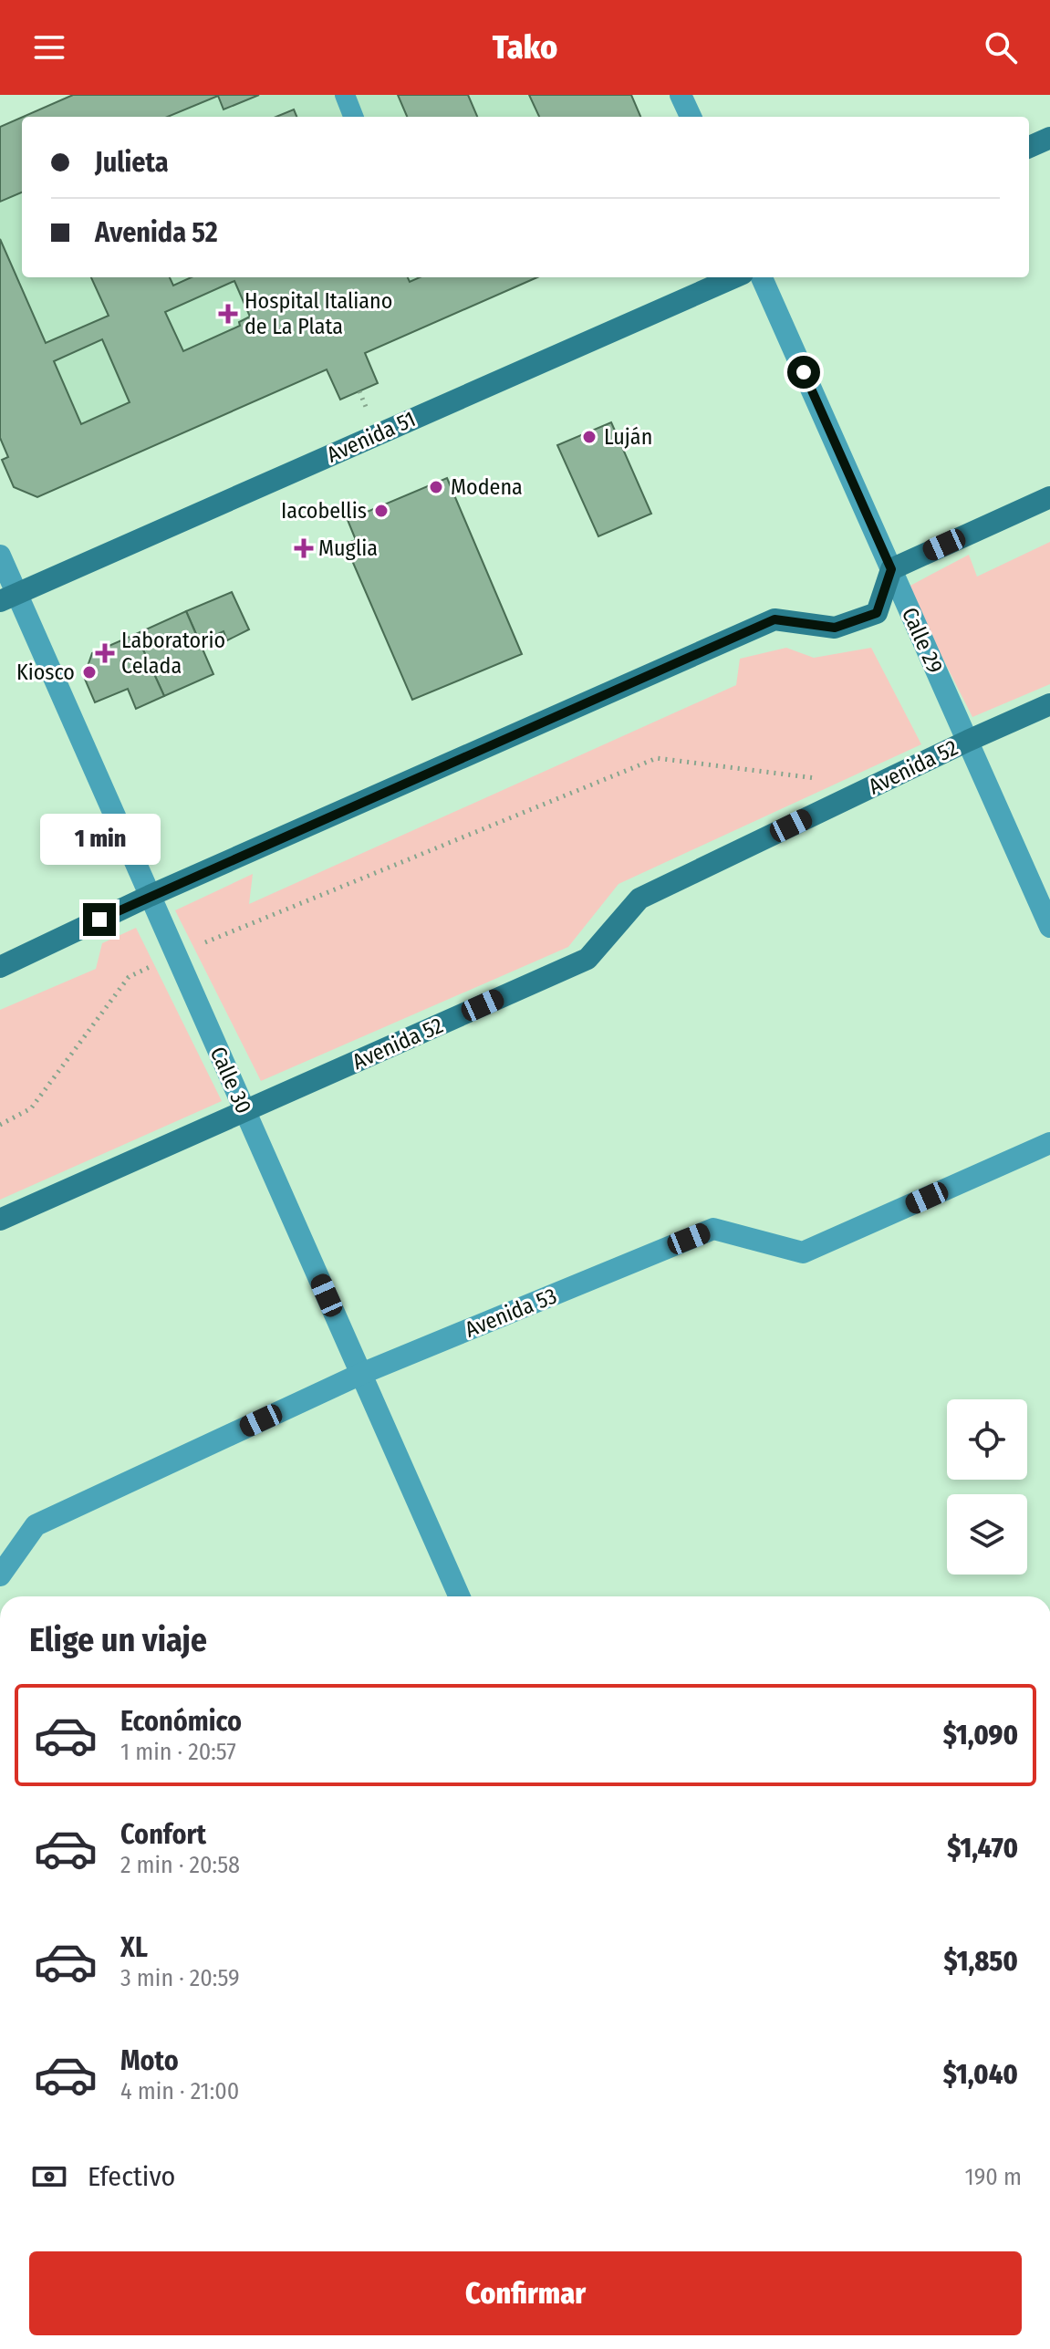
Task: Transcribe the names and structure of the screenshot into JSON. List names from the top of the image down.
{
  "streets": {
    "street": [
      "Avenida 51",
      "Calle 29",
      "Avenida 52",
      "Calle 30",
      "Avenida 53"
    ]
  },
  "crossings": [
    ["Avenida 51", "Calle 30"],
    ["Calle 29", "Avenida 52"],
    ["Avenida 52", "Calle 30"],
    ["Calle 30", "Avenida 53"]
  ],
  "places": {
    "health": ["Hospital Italiano de La Plata", "Muglia", "Laboratorio Celada"],
    "other": [
      "Luján",
      "Modena",
      "Iacobellis",
      "Kiosco"
    ]
  },
  "page": {
    "header": "Tako",
    "banner": ["Julieta", "Avenida 52"],
    "bubble": "1 min",
    "heading": "Elige un viaje",
    "list": [
      {
        "name": "Económico",
        "note": "1 min · 20:57",
        "value": "$1,090"
      },
      {
        "name": "Confort",
        "note": "2 min · 20:58",
        "value": "$1,470"
      },
      {
        "name": "XL",
        "note": "3 min · 20:59",
        "value": "$1,850"
      },
      {
        "name": "Moto",
        "note": "4 min · 21:00",
        "value": "$1,040"
      }
    ],
    "pay": ["Efectivo", "190 m"],
    "buttons": "Confirmar"
  }
}
